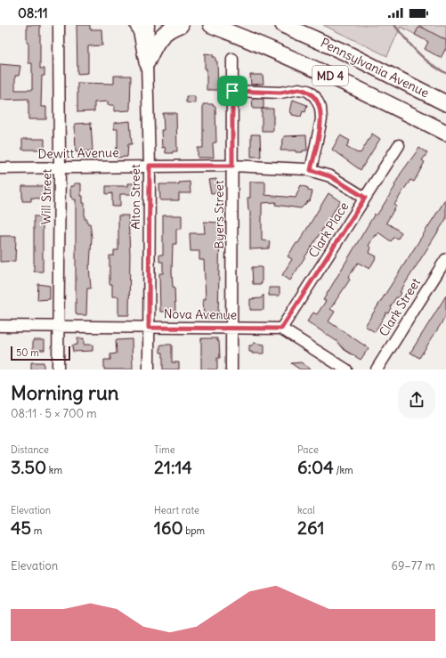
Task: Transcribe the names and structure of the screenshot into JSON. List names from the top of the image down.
{
  "streets": {
    "highway": ["Pennsylvania Avenue", "MD 4"],
    "street": [
      "Dewitt Avenue",
      "Will Street",
      "Alton Street",
      "Byers Street",
      "Clark Place",
      "Clark Street",
      "Nova Avenue"
    ]
  },
  "crossings": [
    ["Dewitt Avenue", "Will Street"],
    ["Dewitt Avenue", "Alton Street"],
    ["Dewitt Avenue", "Byers Street"],
    ["Dewitt Avenue", "Clark Place"],
    ["Will Street", "Nova Avenue"],
    ["Alton Street", "Nova Avenue"],
    ["Byers Street", "Nova Avenue"],
    ["Clark Place", "Nova Avenue"]
  ],
  "scale_bar": "50 m",
  "page": {
    "status": "08:11",
    "scale": "50 m",
    "heading": ["Morning run", "08:11 · 5 × 700 m"],
    "stats": [
      ["Distance", "3.50 km"],
      ["Time", "21:14"],
      ["Pace", "6:04 /km"],
      ["Elevation", "45 m"],
      ["Heart rate", "160 bpm"],
      ["kcal", "261"]
    ],
    "chart": ["Elevation", "69–77 m"]
  }
}
